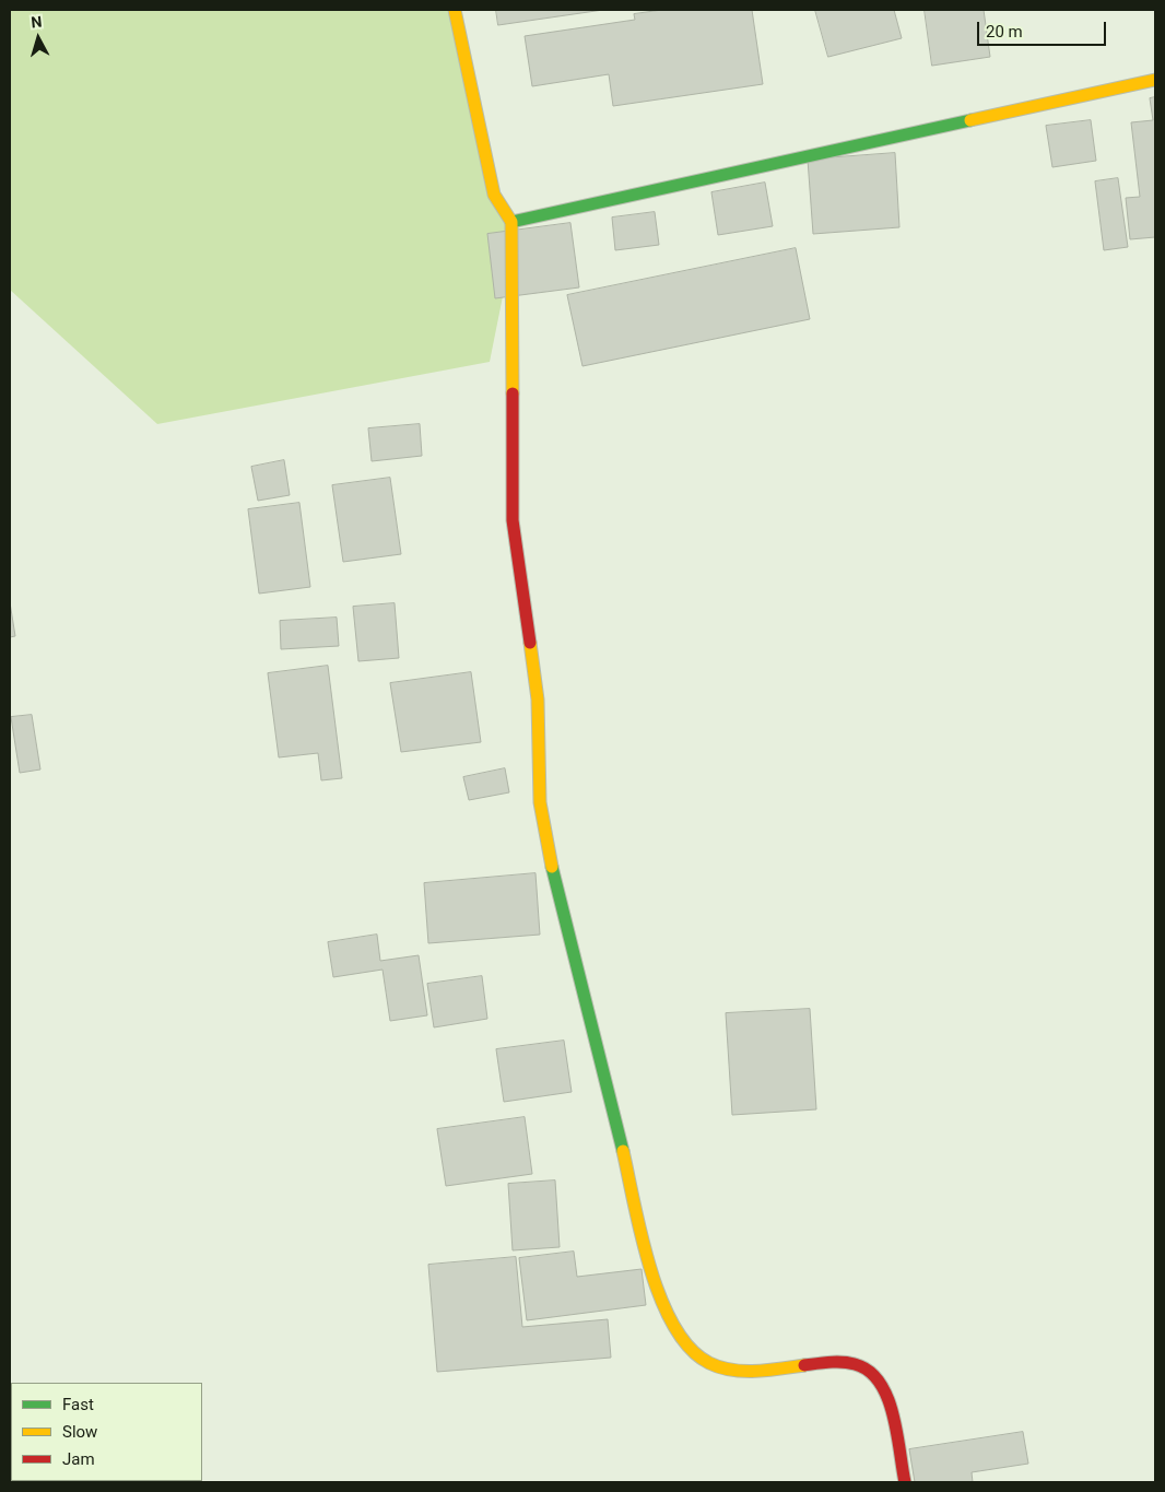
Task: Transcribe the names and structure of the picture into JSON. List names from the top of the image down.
{
  "legend": ["Fast", "Slow", "Jam"],
  "scale_bar": "20 m",
  "north": "top"
}
